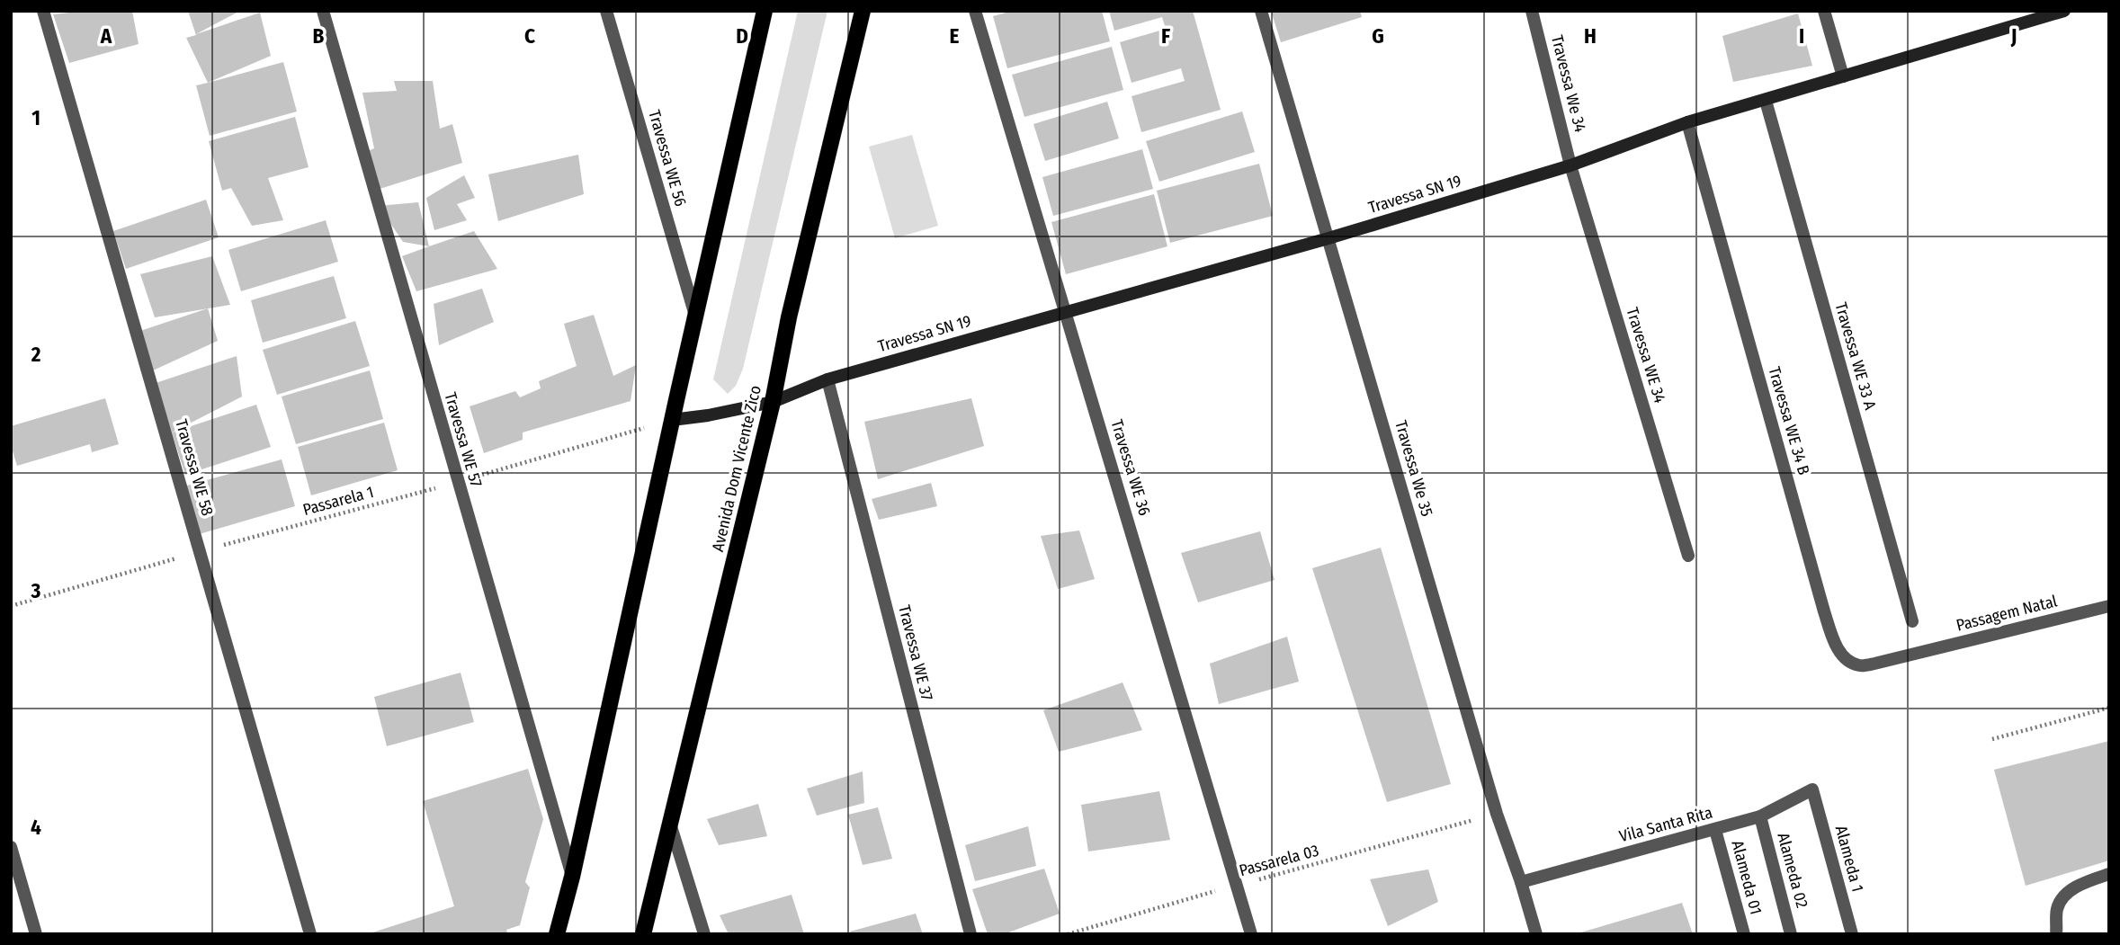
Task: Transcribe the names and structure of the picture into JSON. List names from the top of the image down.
{
  "streets": {
    "main road": ["Travessa SN 19", "Avenida Dom Vicente Zico"],
    "street": [
      "Travessa We 34",
      "Travessa WE 56",
      "Travessa WE 34",
      "Travessa WE 33 A",
      "Travessa WE 34 B",
      "Travessa WE 57",
      "Travessa WE 58",
      "Travessa WE 36",
      "Travessa We 35",
      "Passagem Natal",
      "Travessa WE 37",
      "Vila Santa Rita",
      "Alameda 1",
      "Alameda 02",
      "Alameda 01"
    ],
    "path": ["Passarela 1", "Passarela 03"]
  },
  "crossings": [
    ["Travessa We 34", "Travessa SN 19"],
    ["Travessa We 34", "Travessa WE 34"],
    ["Travessa SN 19", "Travessa WE 34"],
    ["Travessa SN 19", "Travessa WE 33 A"],
    ["Travessa SN 19", "Travessa WE 34 B"],
    ["Travessa SN 19", "Travessa WE 36"],
    ["Travessa SN 19", "Avenida Dom Vicente Zico"],
    ["Travessa SN 19", "Travessa We 35"],
    ["Travessa SN 19", "Passarela 1"],
    ["Travessa SN 19", "Travessa WE 37"],
    ["Travessa WE 34 B", "Passagem Natal"],
    ["Travessa WE 57", "Passarela 1"],
    ["Travessa WE 58", "Passarela 1"],
    ["Travessa WE 36", "Passarela 03"],
    ["Travessa We 35", "Vila Santa Rita"],
    ["Travessa We 35", "Passarela 03"],
    ["Vila Santa Rita", "Alameda 1"],
    ["Vila Santa Rita", "Alameda 02"],
    ["Vila Santa Rita", "Alameda 01"]
  ],
  "grid": {
    "columns": [
      "A",
      "B",
      "C",
      "D",
      "E",
      "F",
      "G",
      "H",
      "I",
      "J"
    ],
    "rows": [
      "1",
      "2",
      "3",
      "4"
    ]
  }
}
